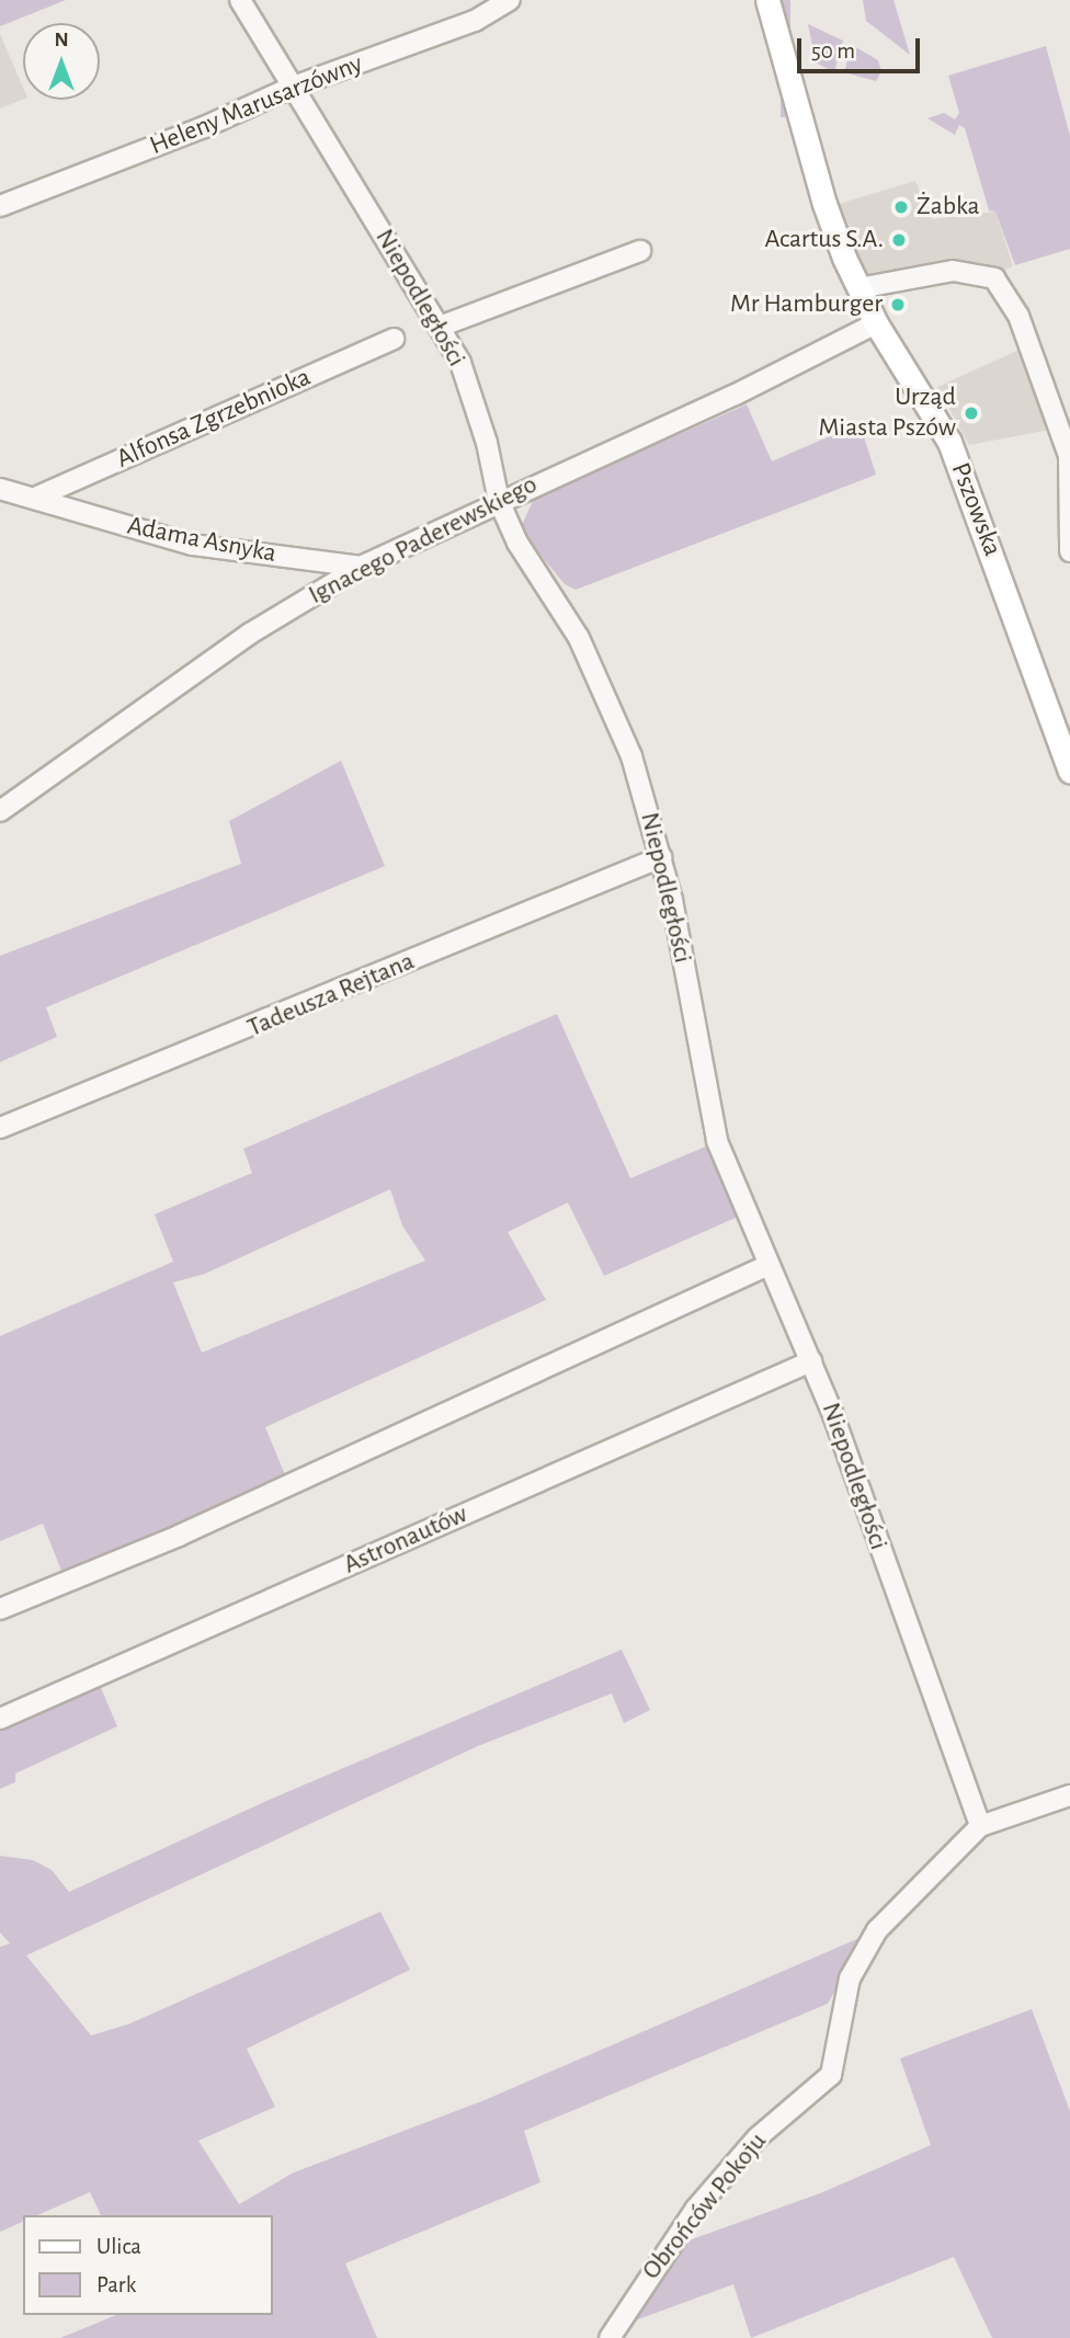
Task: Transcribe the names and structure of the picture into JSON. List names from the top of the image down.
{
  "streets": {
    "main road": ["Pszowska"],
    "street": [
      "Heleny Marusarzówny",
      "Niepodległości",
      "Alfonsa Zgrzebnioka",
      "Adama Asnyka",
      "Ignacego Paderewskiego",
      "Tadeusza Rejtana",
      "Astronautów",
      "Obrońców Pokoju"
    ]
  },
  "crossings": [
    ["Heleny Marusarzówny", "Niepodległości"],
    ["Niepodległości", "Ignacego Paderewskiego"],
    ["Niepodległości", "Tadeusza Rejtana"],
    ["Niepodległości", "Astronautów"],
    ["Niepodległości", "Obrońców Pokoju"],
    ["Alfonsa Zgrzebnioka", "Adama Asnyka"],
    ["Pszowska", "Ignacego Paderewskiego"],
    ["Adama Asnyka", "Ignacego Paderewskiego"]
  ],
  "places": [
    "Żabka",
    "Acartus S.A.",
    "Mr Hamburger",
    "Urząd Miasta Pszów"
  ],
  "legend": ["Ulica", "Park"],
  "scale_bar": "50 m",
  "north": "top"
}
